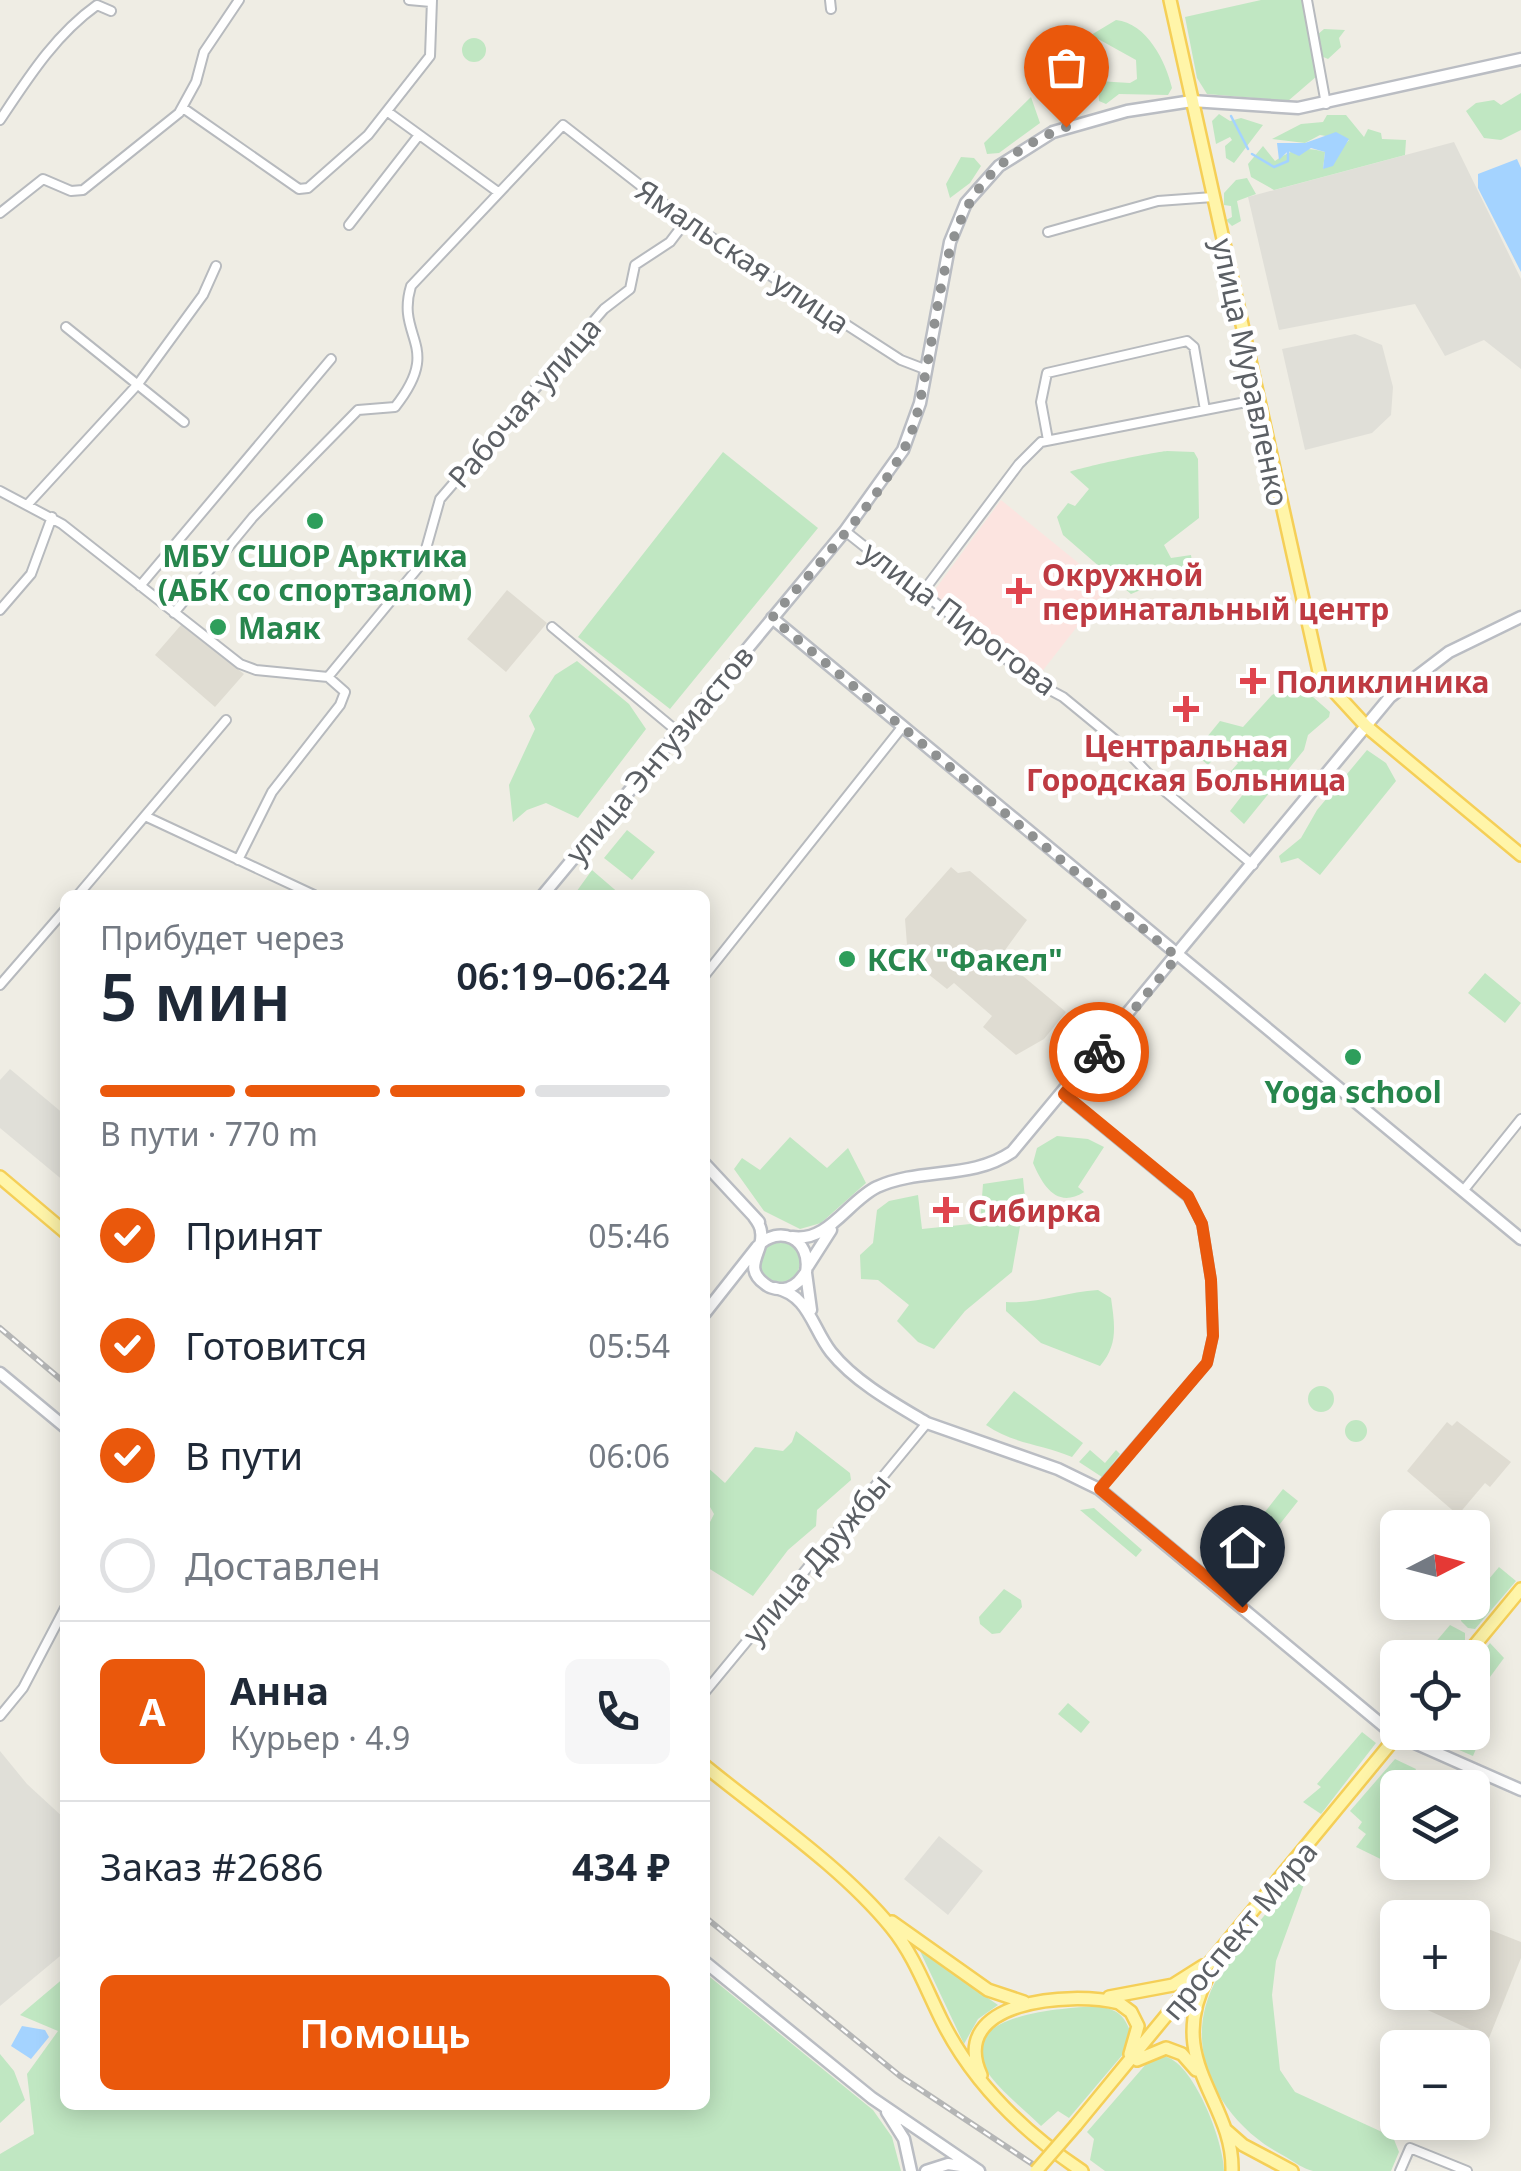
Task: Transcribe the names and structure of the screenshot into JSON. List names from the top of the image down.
{
  "streets": {
    "main road": ["улица Муравленко", "улица Энтузиастов", "проспект Мира"],
    "street": [
      "Ямальская улица",
      "Рабочая улица",
      "улица Пирогова",
      "улица Дружбы"
    ]
  },
  "crossings": [
    ["Ямальская улица", "Рабочая улица"],
    ["Ямальская улица", "улица Энтузиастов"],
    ["улица Муравленко", "улица Энтузиастов"],
    ["улица Пирогова", "улица Энтузиастов"]
  ],
  "places": {
    "other": [
      "МБУ СШОР Арктика (АБК со спортзалом)",
      "Маяк",
      "КСК \"Факел\"",
      "Yoga school"
    ],
    "health": [
      "Окружной перинатальный центр",
      "Поликлиника",
      "Центральная Городская Больница",
      "Сибирка"
    ]
  },
  "north": "right",
  "page": {
    "heading": ["5 мин", "Прибудет через", "06:19–06:24"],
    "panel": [
      "Анна",
      "Курьер · 4.9",
      "Заказ #2686",
      "434 ₽"
    ],
    "bar": "В пути · 770 m",
    "list": [
      ["Принят", "05:46"],
      ["Готовится", "05:54"],
      ["В пути", "06:06"],
      "Доставлен"
    ],
    "map_buttons": ["+", "−"],
    "round": "А",
    "buttons": "Помощь"
  }
}
